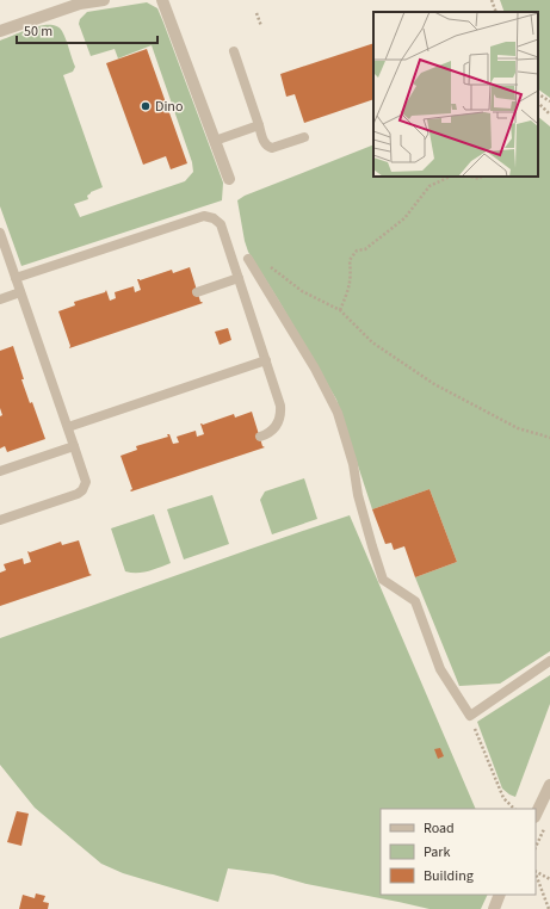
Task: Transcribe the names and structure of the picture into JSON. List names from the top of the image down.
{
  "places": ["Dino"],
  "legend": ["Road", "Park", "Building"],
  "scale_bar": "50 m"
}
